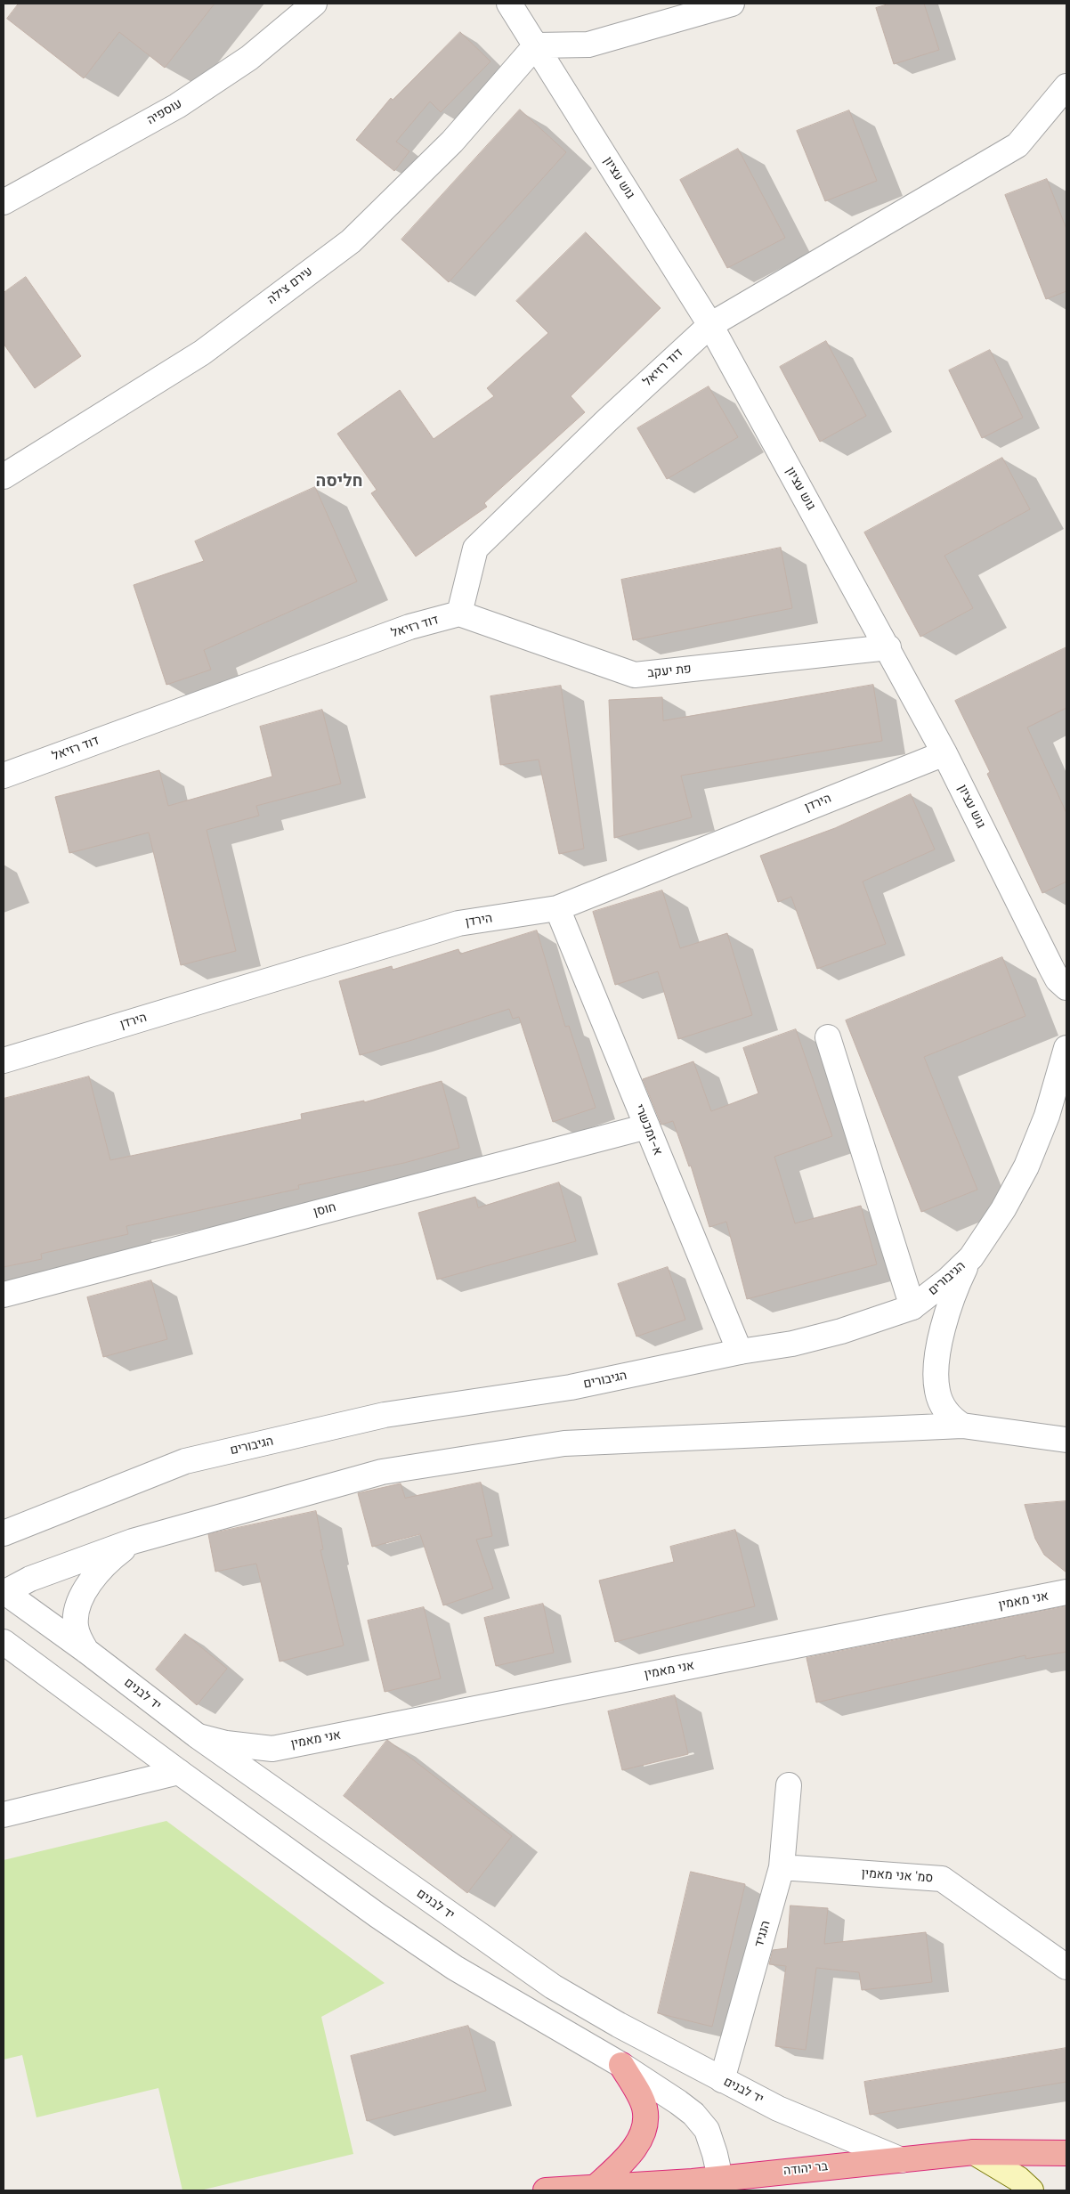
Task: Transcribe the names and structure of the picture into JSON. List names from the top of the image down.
{
  "streets": {
    "highway": ["בר יהודה"],
    "street": [
      "עוספיה",
      "גוש עציון",
      "עירם צילה",
      "דוד רזיאל",
      "פת יעקב",
      "הירדן",
      "א-זמכשרי",
      "חוסן",
      "הגיבורים",
      "אני מאמין",
      "יד לבנים",
      "סמ' אני מאמין",
      "הנגיד"
    ]
  },
  "crossings": [
    ["גוש עציון", "עירם צילה"],
    ["גוש עציון", "דוד רזיאל"],
    ["גוש עציון", "פת יעקב"],
    ["גוש עציון", "הירדן"],
    ["דוד רזיאל", "פת יעקב"],
    ["הירדן", "א-זמכשרי"],
    ["א-זמכשרי", "חוסן"],
    ["א-זמכשרי", "הגיבורים"],
    ["אני מאמין", "יד לבנים"],
    ["יד לבנים", "הנגיד"],
    ["יד לבנים", "בר יהודה"],
    ["סמ' אני מאמין", "הנגיד"]
  ],
  "districts": ["חליסה"]
}
